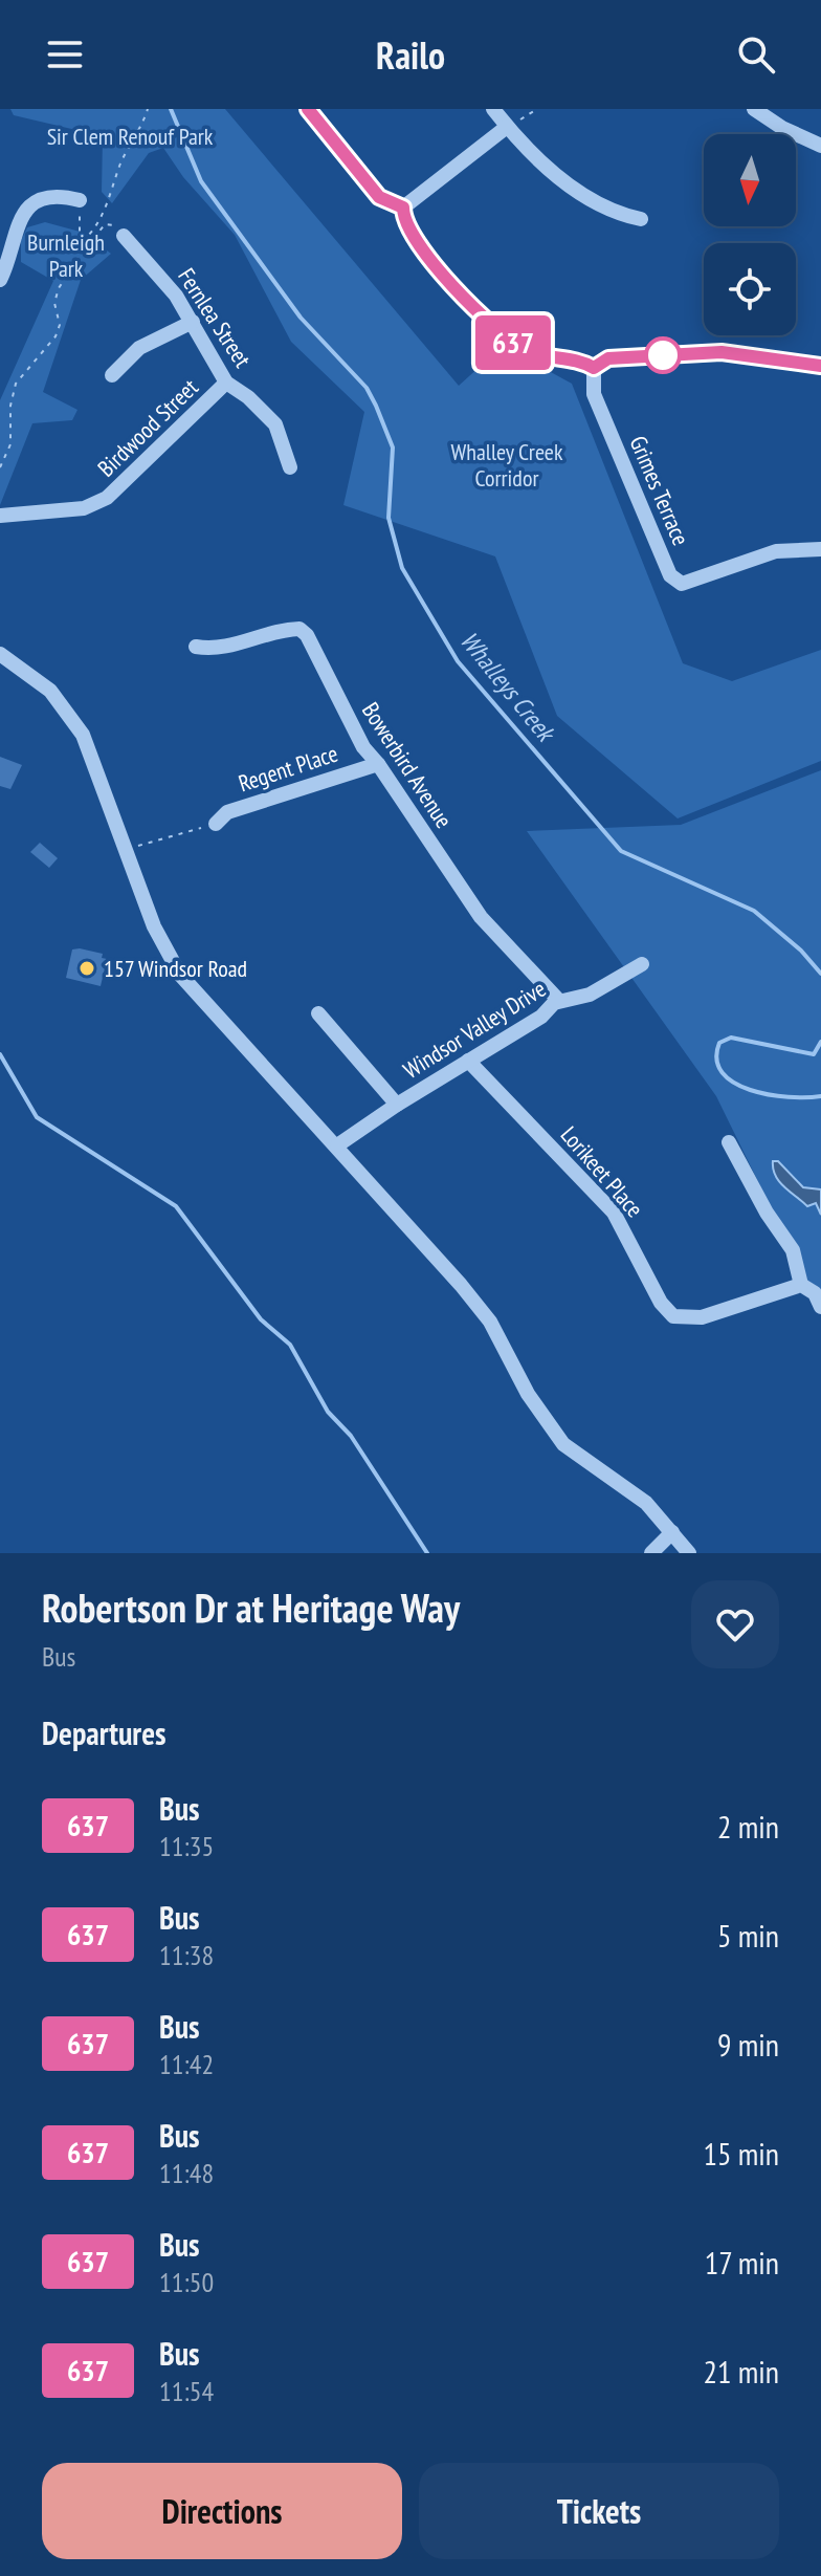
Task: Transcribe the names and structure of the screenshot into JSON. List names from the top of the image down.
{
  "streets": {
    "street": [
      "Fernlea Street",
      "Birdwood Street",
      "Grimes Terrace",
      "Bowerbird Avenue",
      "Regent Place",
      "Windsor Valley Drive",
      "Lorikeet Place"
    ]
  },
  "crossings": [
    ["Fernlea Street", "Birdwood Street"],
    ["Bowerbird Avenue", "Regent Place"],
    ["Bowerbird Avenue", "Windsor Valley Drive"],
    ["Windsor Valley Drive", "Lorikeet Place"]
  ],
  "water": ["Whalleys Creek"],
  "parks": ["Sir Clem Renouf Park", "Burnleigh Park", "Whalley Creek Corridor"],
  "places": ["157 Windsor Road"],
  "lines": ["bus line 637"],
  "north": "bottom",
  "page": {
    "header": "Railo",
    "on_map": "637",
    "heading": [
      ["Robertson Dr at Heritage Way", "Bus"],
      "Departures"
    ],
    "list": [
      {
        "mark": "637",
        "name": "Bus",
        "note": "11:35",
        "value": "2 min"
      },
      {
        "mark": "637",
        "name": "Bus",
        "note": "11:38",
        "value": "5 min"
      },
      {
        "mark": "637",
        "name": "Bus",
        "note": "11:42",
        "value": "9 min"
      },
      {
        "mark": "637",
        "name": "Bus",
        "note": "11:48",
        "value": "15 min"
      },
      {
        "mark": "637",
        "name": "Bus",
        "note": "11:50",
        "value": "17 min"
      },
      {
        "mark": "637",
        "name": "Bus",
        "note": "11:54",
        "value": "21 min"
      }
    ],
    "buttons": ["Directions", "Tickets"]
  }
}
